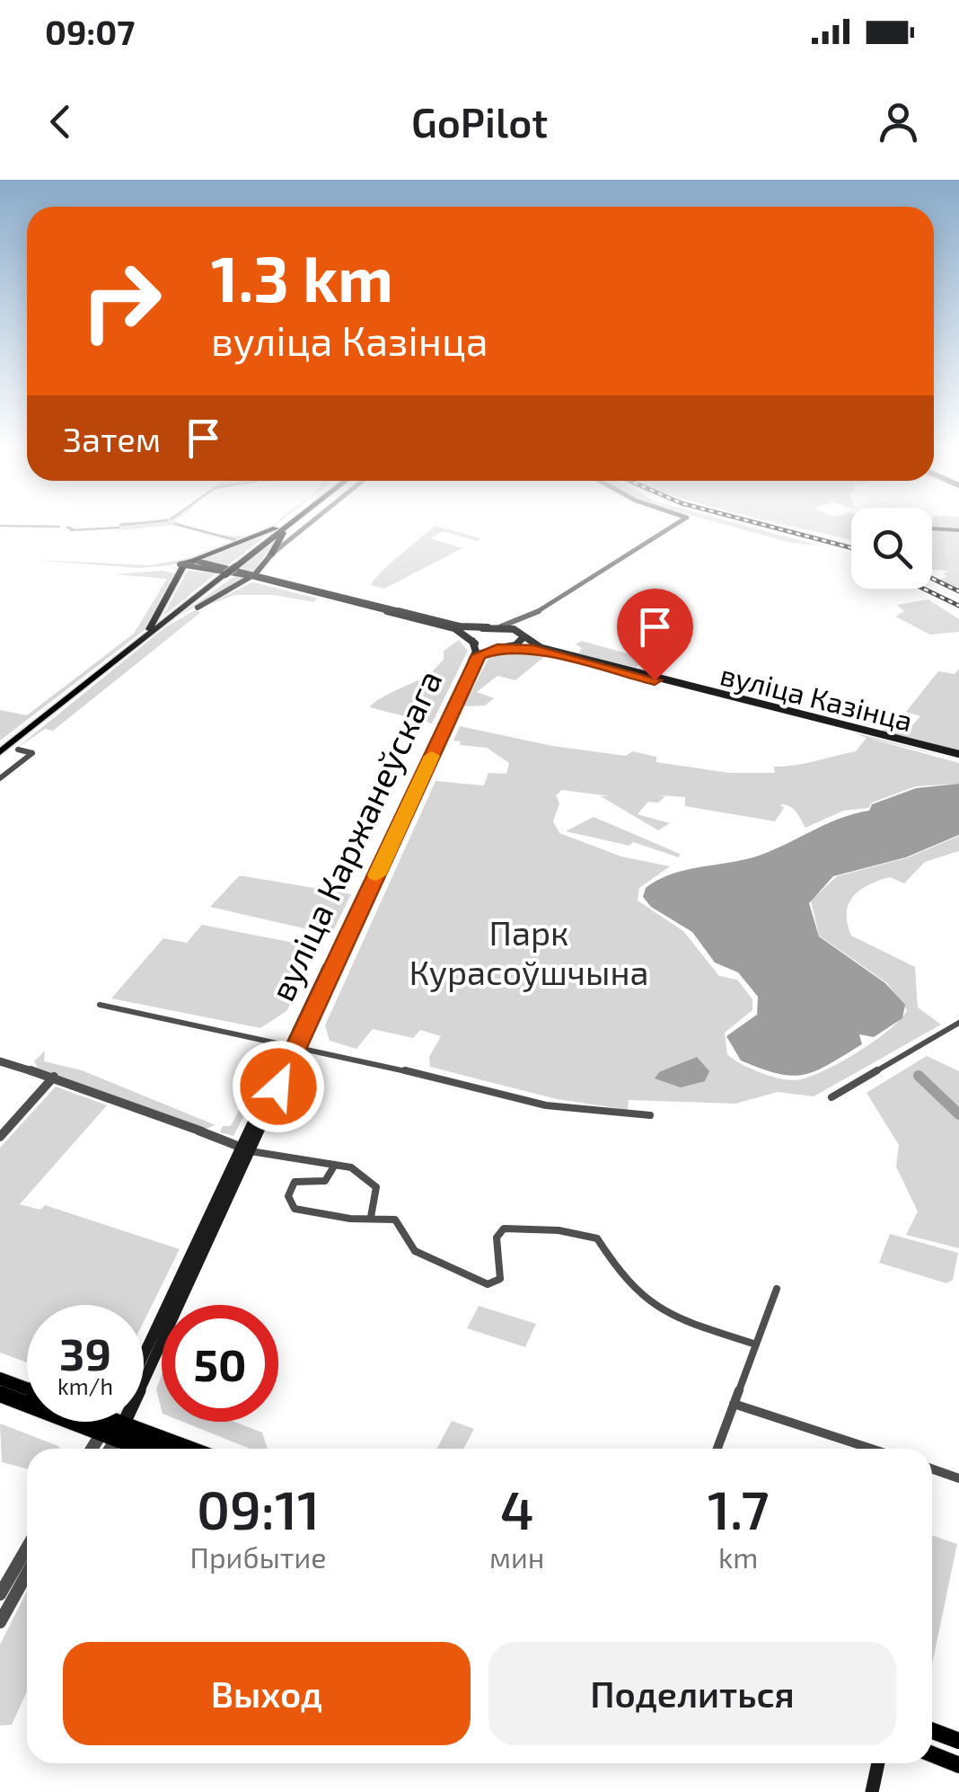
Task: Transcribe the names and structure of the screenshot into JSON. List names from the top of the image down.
{
  "streets": {
    "main road": ["вуліца Казінца", "вуліца Каржанеўскага"]
  },
  "crossings": [
    ["вуліца Казінца", "вуліца Каржанеўскага"]
  ],
  "parks": ["Парк Курасоўшчына"],
  "page": {
    "status": "09:07",
    "header": "GoPilot",
    "turn": ["1.3 km", "вуліца Казінца"],
    "then": "Затем",
    "speed": "39 km/h",
    "limit": "50",
    "eta": [
      "09:11",
      "Прибытие",
      "4",
      "мин",
      "1.7",
      "km"
    ],
    "buttons": ["Выход", "Поделиться"]
  }
}
